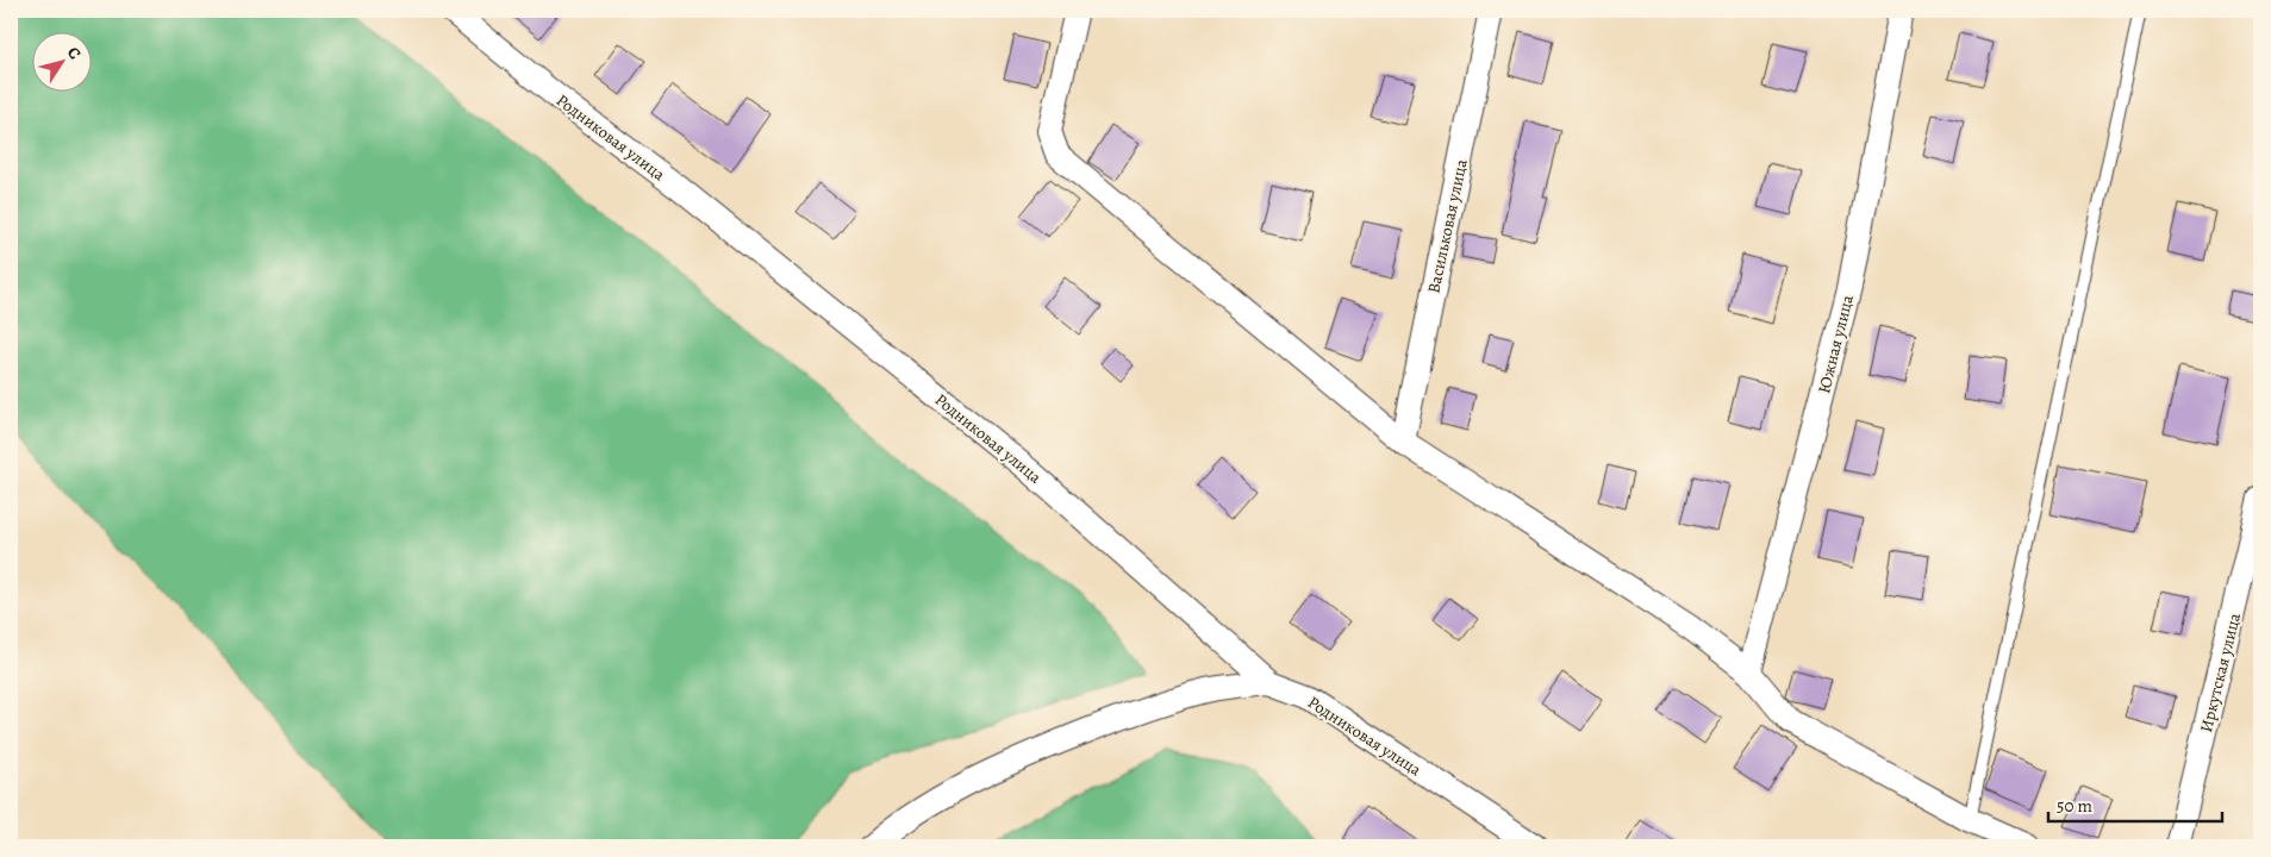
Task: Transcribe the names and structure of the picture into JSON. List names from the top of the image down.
{
  "streets": {
    "street": [
      "Родниковая улица",
      "Васильковая улица",
      "Южная улица",
      "Иркутская улица"
    ]
  },
  "scale_bar": "50 m",
  "north": "top right"
}
